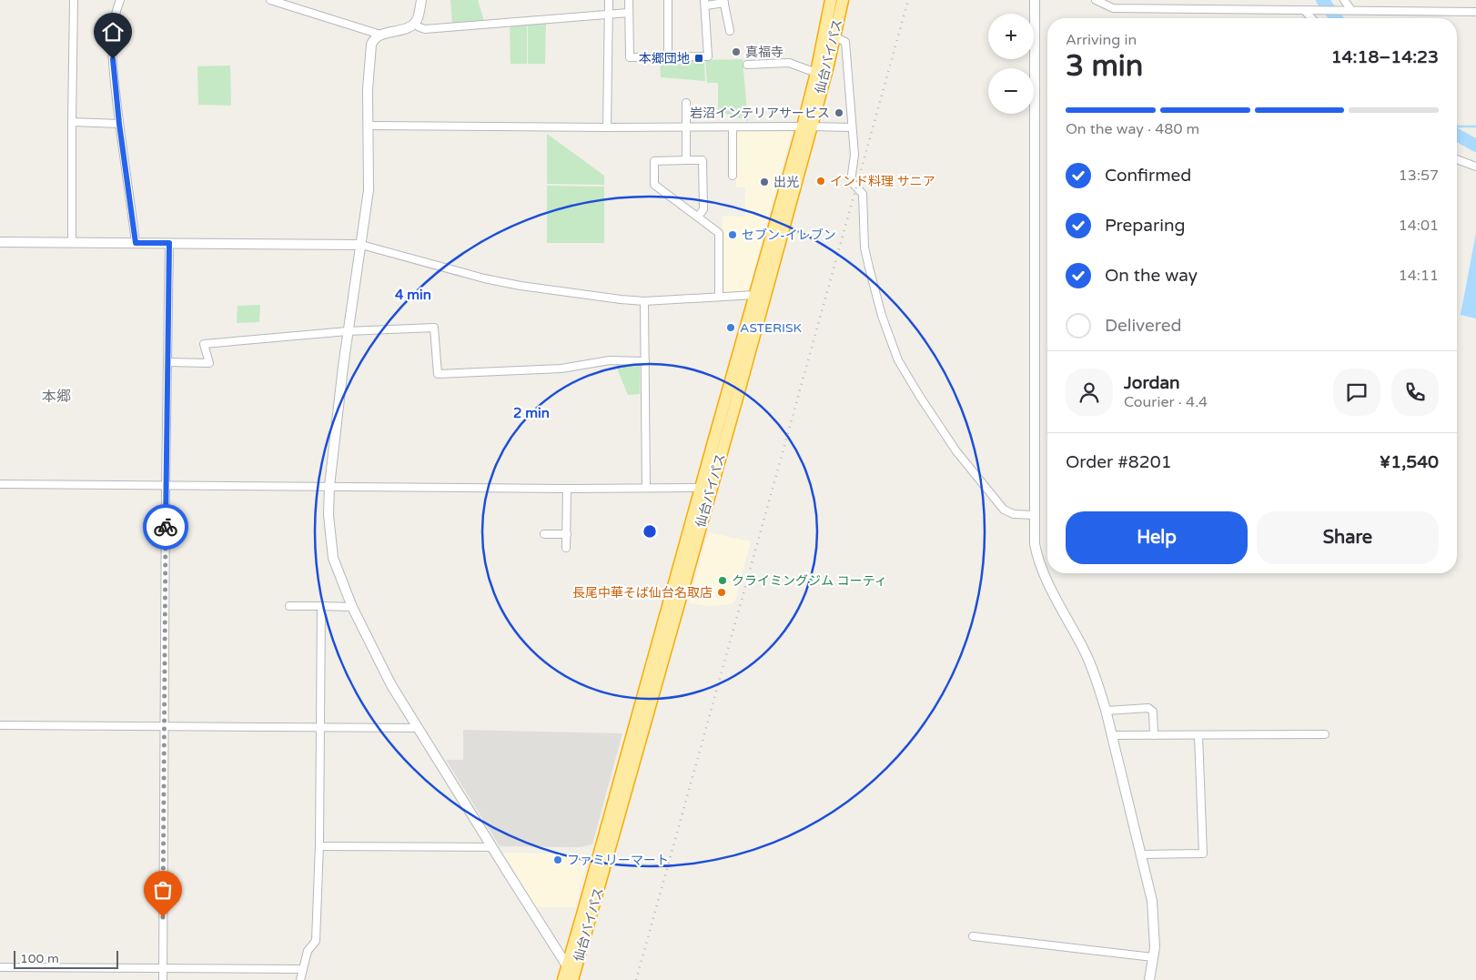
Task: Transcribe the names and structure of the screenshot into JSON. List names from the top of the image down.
{
  "streets": {
    "highway": ["仙台バイパス"]
  },
  "districts": ["本郷"],
  "places": {
    "other": [
      "真福寺",
      "岩沼インテリアサービス",
      "インド料理 サニア",
      "出光",
      "セブン-イレブン",
      "ASTERISK",
      "クライミングジム コーティ",
      "長尾中華そば仙台名取店",
      "ファミリーマート"
    ],
    "transit": ["本郷団地"]
  },
  "scale_bar": "100 m",
  "page": {
    "map_buttons": ["+", "−"],
    "heading": ["3 min", "Arriving in", "14:18–14:23"],
    "panel": [
      "Jordan",
      "Courier · 4.4",
      "Order #8201",
      "¥1,540"
    ],
    "bar": "On the way · 480 m",
    "list": [
      ["Confirmed", "13:57"],
      ["Preparing", "14:01"],
      ["On the way", "14:11"],
      "Delivered"
    ],
    "buttons": ["Help", "Share"],
    "scale": "100 m"
  },
  "rings": ["4 min", "2 min"]
}
